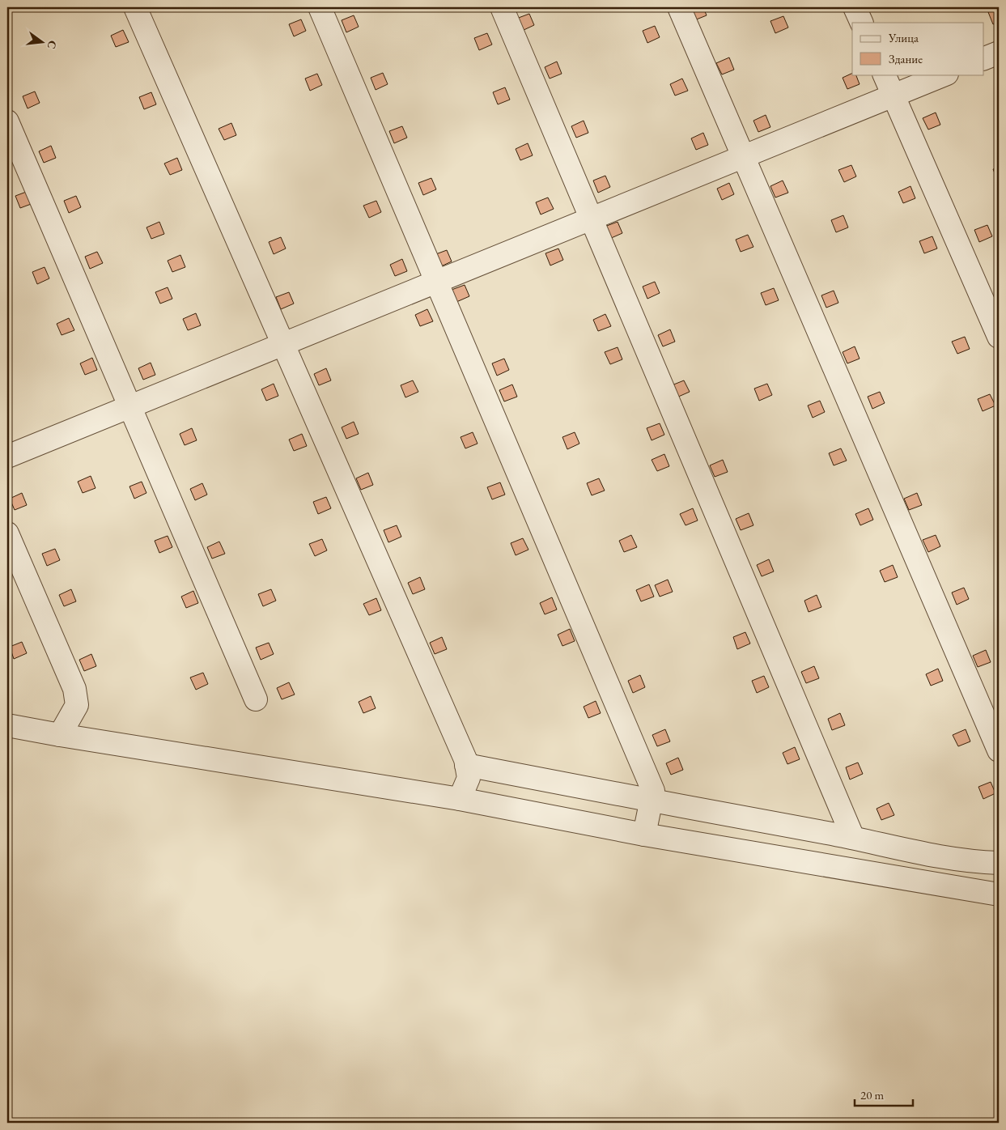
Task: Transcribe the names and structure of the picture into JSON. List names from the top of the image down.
{
  "legend": ["Улица", "Здание"],
  "scale_bar": "20 m",
  "north": "right"
}
